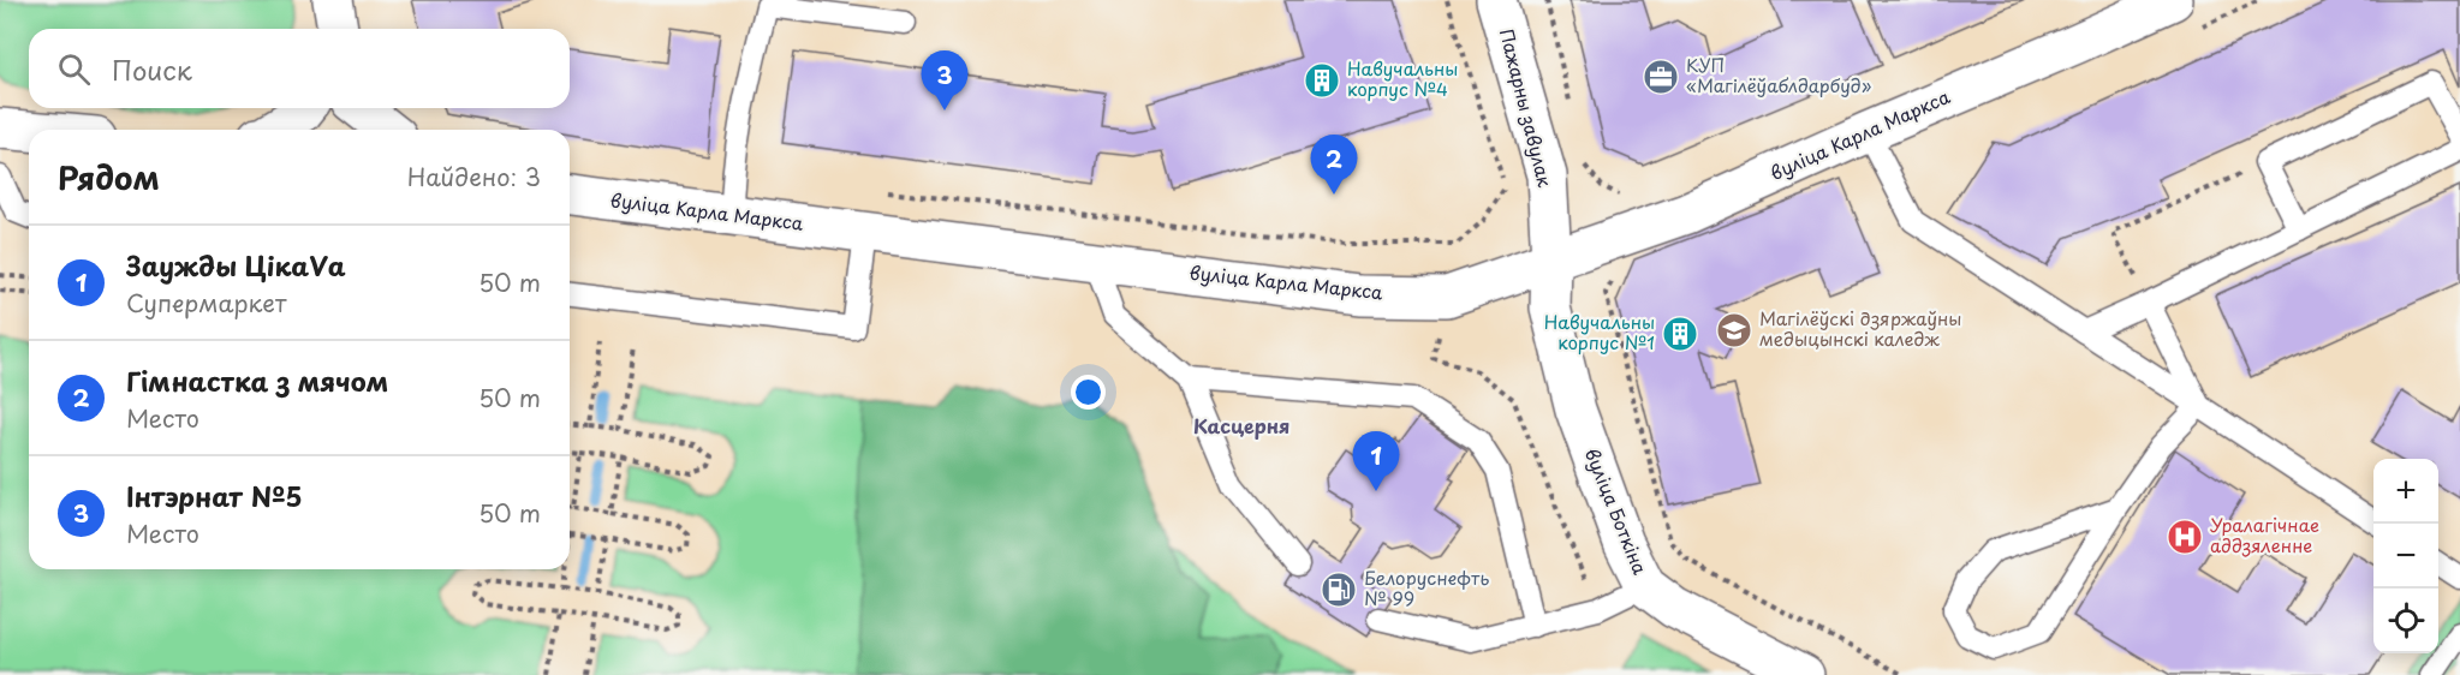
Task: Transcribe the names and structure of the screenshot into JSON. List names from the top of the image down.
{
  "streets": {
    "main road": ["Пажарны завулак", "вуліца Карла Маркса", "вуліца Боткіна"]
  },
  "crossings": [
    ["Пажарны завулак", "вуліца Карла Маркса"],
    ["Пажарны завулак", "вуліца Боткіна"],
    ["вуліца Карла Маркса", "вуліца Боткіна"]
  ],
  "districts": ["Касцерня"],
  "places": {
    "office": ["КУП «Магілёўаблдарбуд»"],
    "building": ["Навучальны корпус №4", "Навучальны корпус №1"],
    "school or university": ["Магілёўскі дзяржаўны медыцынскі каледж"],
    "hospital": ["Уралагічнае аддзяленне"],
    "fuel station": ["Белоруснефть № 99"]
  },
  "page": {
    "search": "Поиск",
    "pins": ["3", "2", "1"],
    "heading": ["Рядом", "Найдено: 3"],
    "list": [
      {
        "mark": "1",
        "name": "Заужды ЦікаVа",
        "note": "Супермаркет",
        "value": "50 m"
      },
      {
        "mark": "2",
        "name": "Гімнастка з мячом",
        "note": "Место",
        "value": "50 m"
      },
      {
        "mark": "3",
        "name": "Інтэрнат №5",
        "note": "Место",
        "value": "50 m"
      }
    ],
    "map_buttons": ["+", "−"]
  }
}
